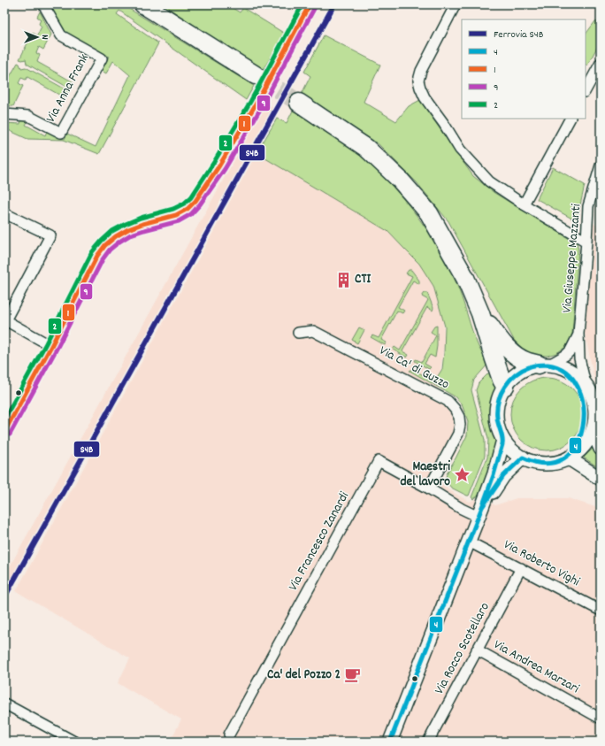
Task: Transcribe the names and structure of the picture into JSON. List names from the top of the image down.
{
  "streets": {
    "street": [
      "Via Anna Frank",
      "Via Giuseppe Mazzanti",
      "Via Ca' di Guzzo",
      "Via Francesco Zanardi",
      "Via Roberto Vighi",
      "Via Rocco Scotellaro",
      "Via Andrea Marzari"
    ]
  },
  "crossings": [
    ["Via Ca' di Guzzo", "Via Francesco Zanardi"],
    ["Via Roberto Vighi", "Via Rocco Scotellaro"],
    ["Via Rocco Scotellaro", "Via Andrea Marzari"]
  ],
  "places": {
    "building": ["CTI"],
    "place": ["Maestri del lavoro"],
    "cafe": ["Ca' del Pozzo 2"]
  },
  "lines": [
    "rail line S4B",
    "transit line 1",
    "transit line 2",
    "transit line 9",
    "transit line 4"
  ],
  "legend": [
    "Ferrovia S4B",
    "4",
    "1",
    "9",
    "2"
  ],
  "north": "right"
}
